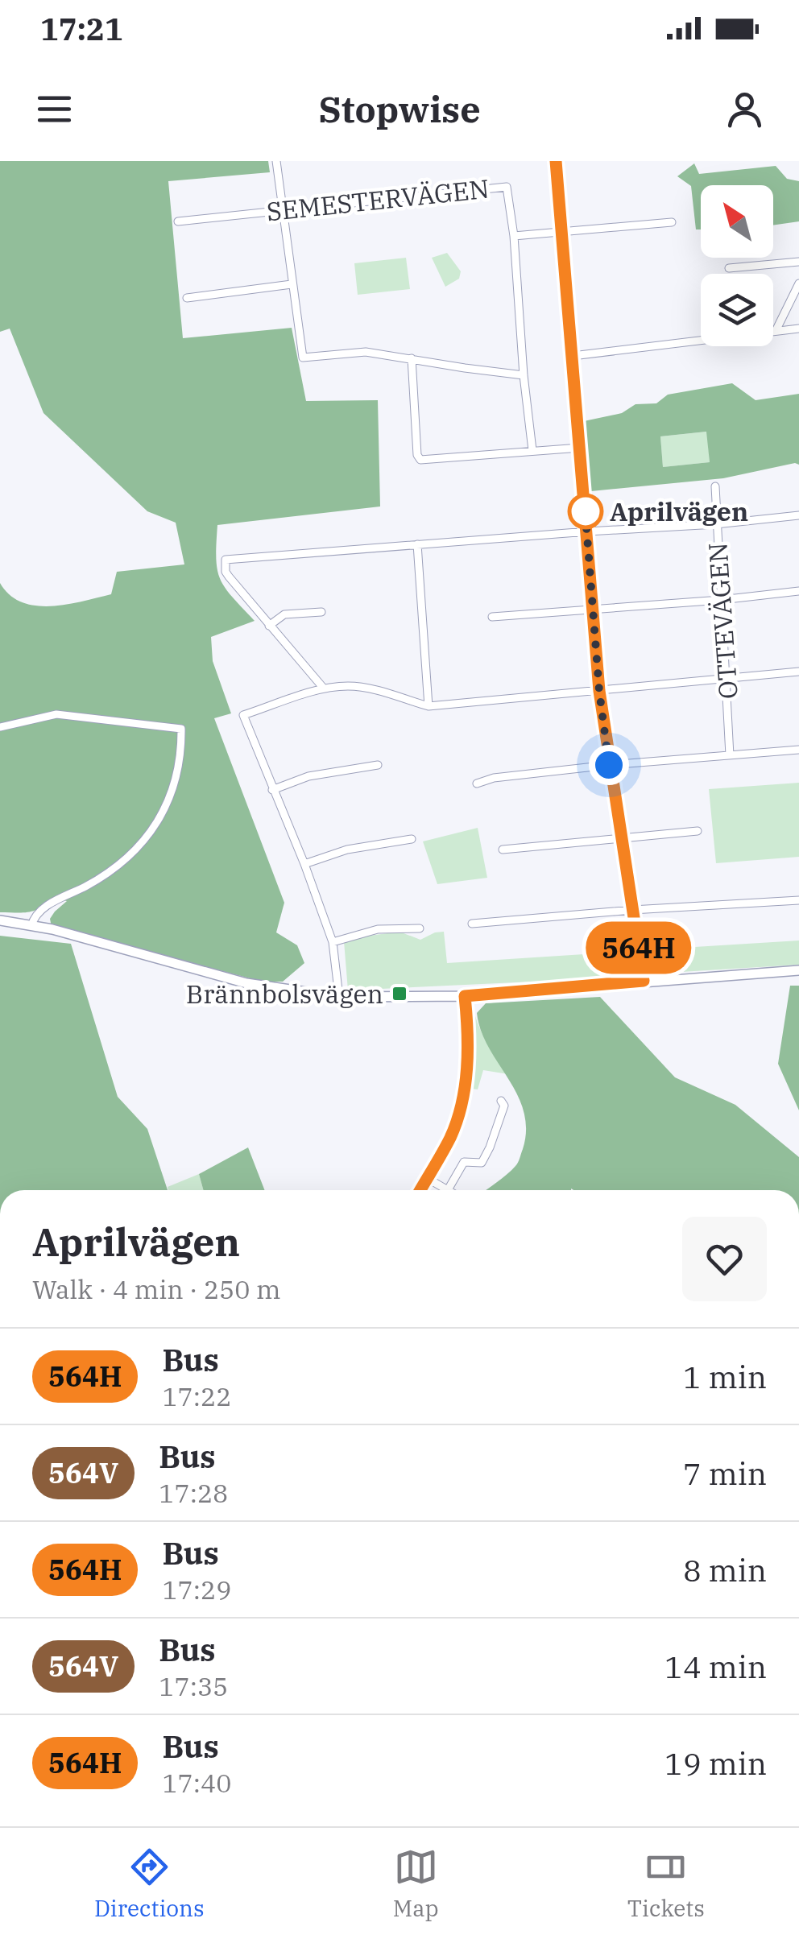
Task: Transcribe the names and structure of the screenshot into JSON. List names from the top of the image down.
{
  "streets": {
    "street": ["SEMESTERVÄGEN", "OTTEVÄGEN"]
  },
  "places": {
    "other": ["Aprilvägen"],
    "transit": ["Brännbolsvägen"]
  },
  "lines": ["bus line 564H"],
  "north": "top left",
  "page": {
    "status": "17:21",
    "header": "Stopwise",
    "on_map": "564H",
    "heading": ["Aprilvägen", "Walk · 4 min · 250 m"],
    "list": [
      {
        "mark": "564H",
        "name": "Bus",
        "note": "17:22",
        "value": "1 min"
      },
      {
        "mark": "564V",
        "name": "Bus",
        "note": "17:28",
        "value": "7 min"
      },
      {
        "mark": "564H",
        "name": "Bus",
        "note": "17:29",
        "value": "8 min"
      },
      {
        "mark": "564V",
        "name": "Bus",
        "note": "17:35",
        "value": "14 min"
      },
      {
        "mark": "564H",
        "name": "Bus",
        "note": "17:40",
        "value": "19 min"
      }
    ],
    "tabs": ["Directions", "Map", "Tickets"]
  }
}
